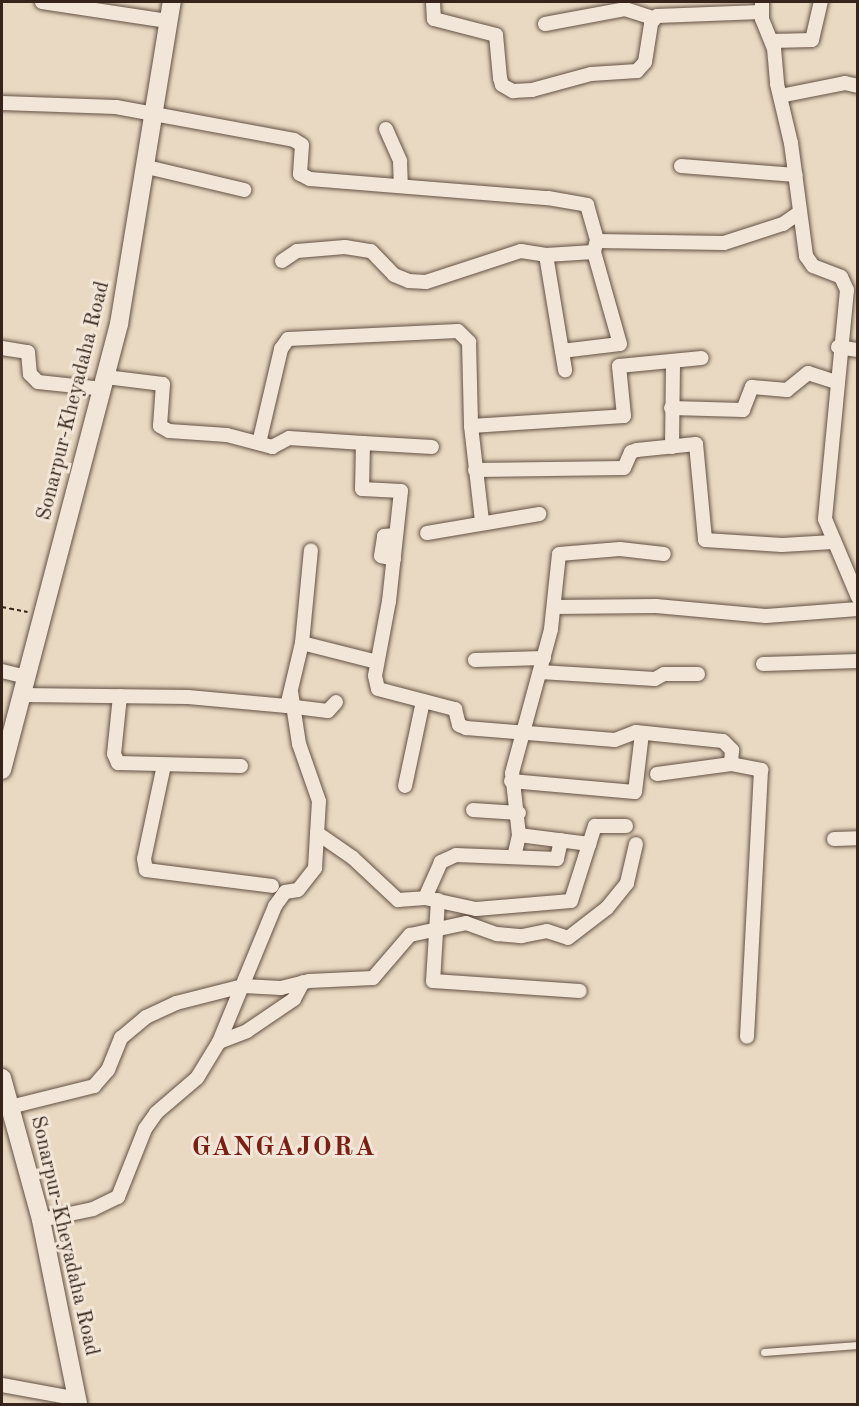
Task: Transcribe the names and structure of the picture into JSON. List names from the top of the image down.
{
  "streets": {
    "main road": ["Sonarpur-Kheyadaha Road"]
  },
  "districts": ["GANGAJORA"]
}
